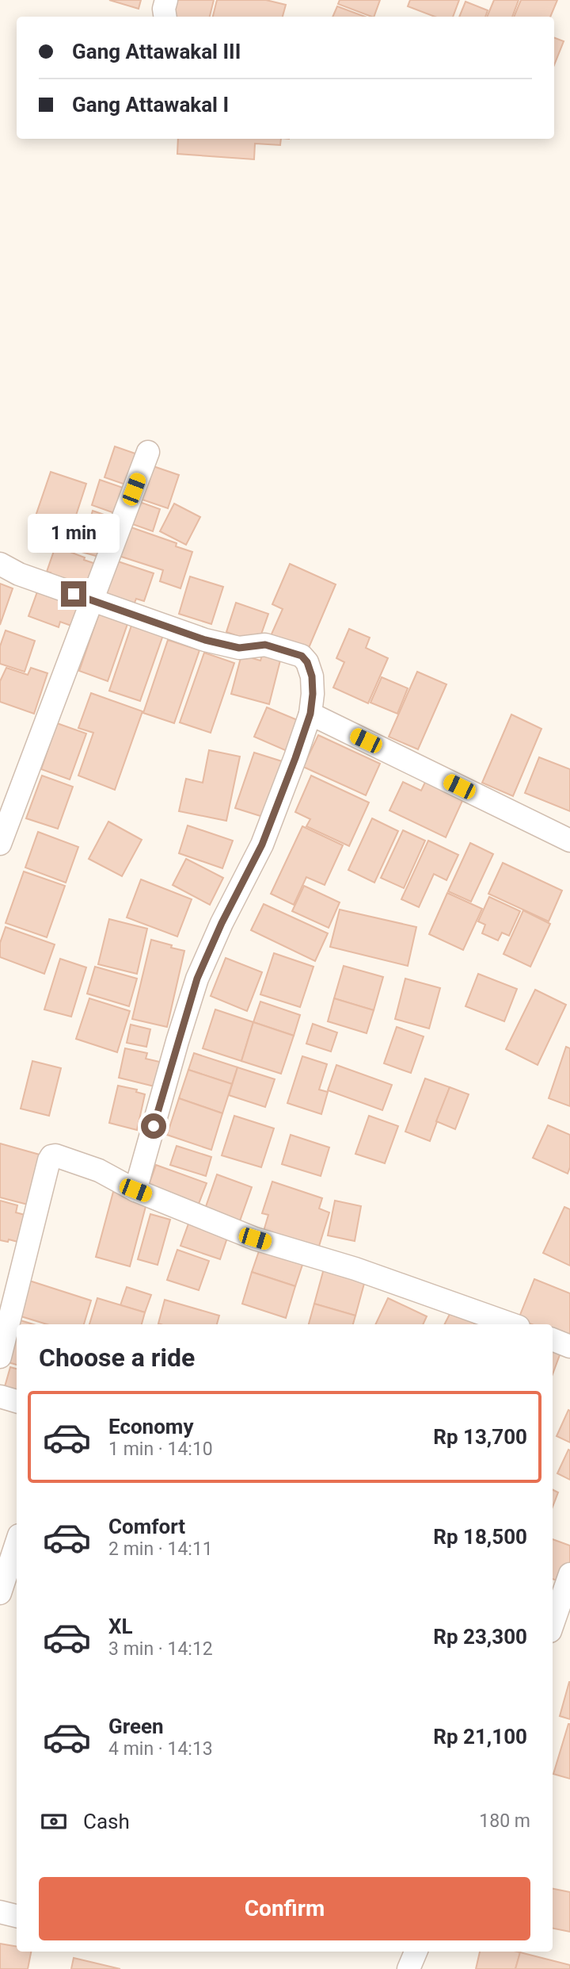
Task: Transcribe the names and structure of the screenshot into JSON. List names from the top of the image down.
{
  "page": {
    "banner": ["Gang Attawakal III", "Gang Attawakal I"],
    "bubble": "1 min",
    "heading": "Choose a ride",
    "list": [
      {
        "name": "Economy",
        "note": "1 min · 14:10",
        "value": "Rp 13,700"
      },
      {
        "name": "Comfort",
        "note": "2 min · 14:11",
        "value": "Rp 18,500"
      },
      {
        "name": "XL",
        "note": "3 min · 14:12",
        "value": "Rp 23,300"
      },
      {
        "name": "Green",
        "note": "4 min · 14:13",
        "value": "Rp 21,100"
      }
    ],
    "pay": ["Cash", "180 m"],
    "buttons": "Confirm"
  }
}
